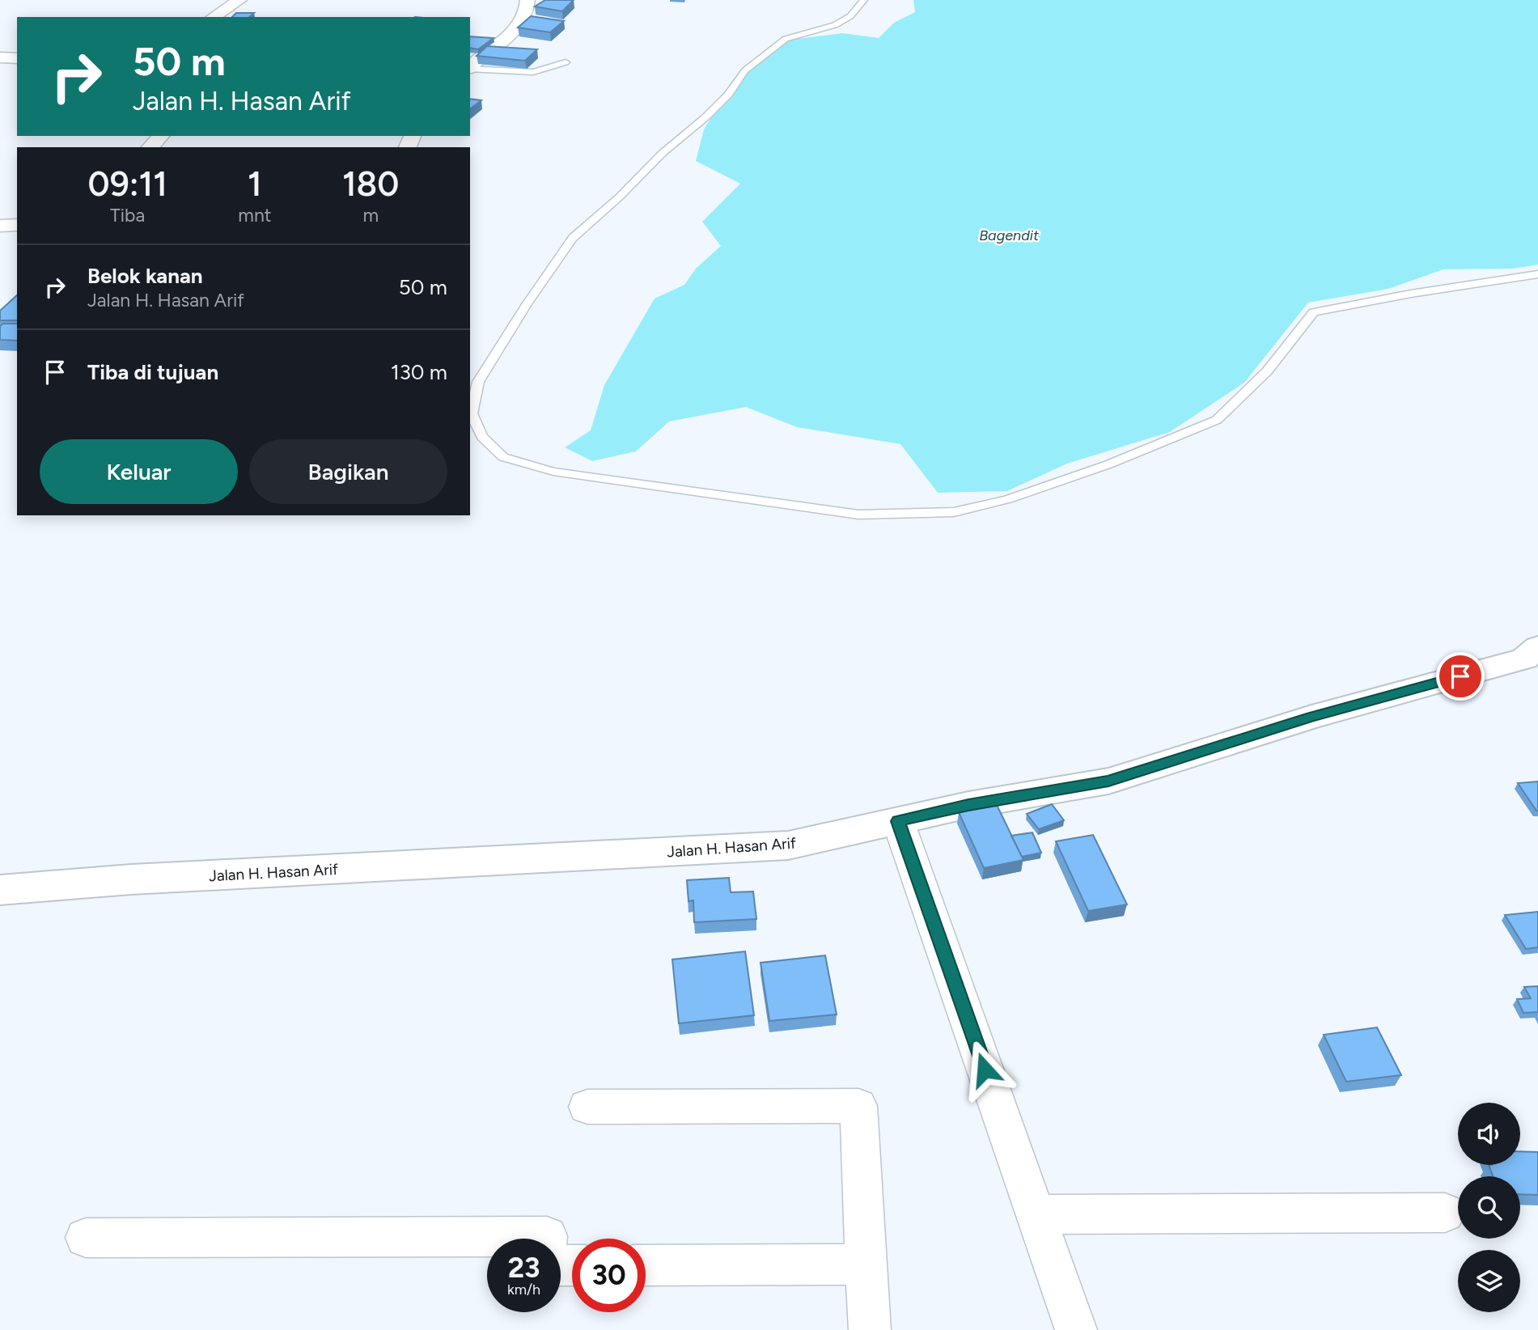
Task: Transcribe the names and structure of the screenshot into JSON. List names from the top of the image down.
{
  "streets": {
    "main road": ["Jalan H. Hasan Arif"]
  },
  "water": ["Bagendit"],
  "page": {
    "turn": ["50 m", "Jalan H. Hasan Arif"],
    "eta": [
      "09:11",
      "Tiba",
      "1",
      "mnt",
      "180",
      "m"
    ],
    "list": [
      {
        "name": "Belok kanan",
        "note": "Jalan H. Hasan Arif",
        "value": "50 m"
      },
      {
        "name": "Tiba di tujuan",
        "value": "130 m"
      }
    ],
    "buttons": ["Keluar", "Bagikan"],
    "speed": "23 km/h",
    "limit": "30"
  }
}
